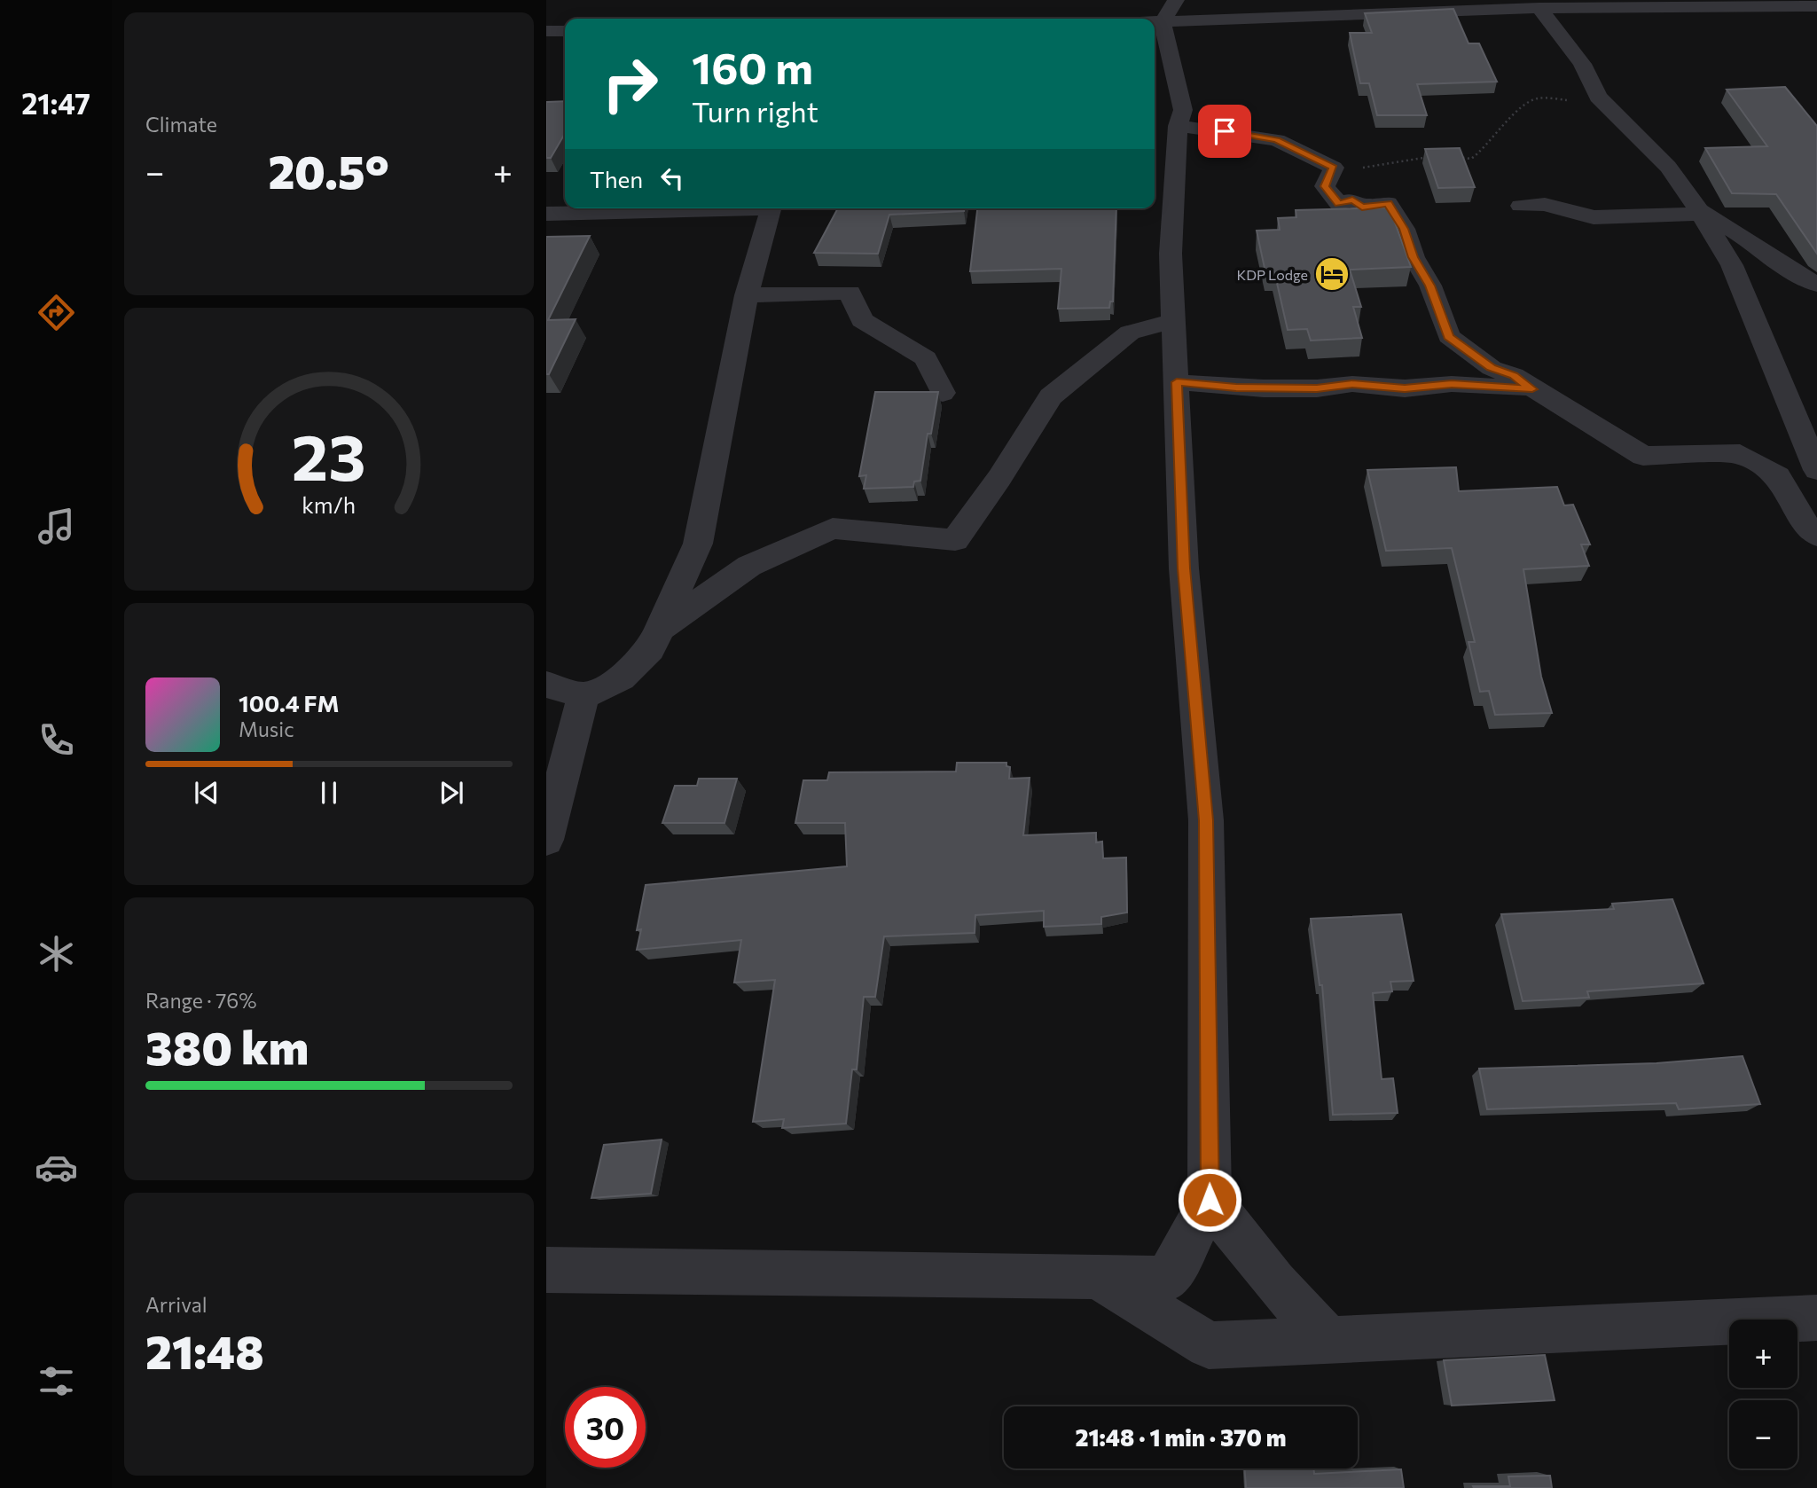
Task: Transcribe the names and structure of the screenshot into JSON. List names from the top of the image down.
{
  "places": {
    "hotel": ["KDP Lodge"]
  },
  "page": {
    "tabs": "21:47",
    "tile": [
      "Climate",
      ["Range · 76%", "380 km"],
      ["Arrival", "21:48"]
    ],
    "turn": ["160 m", "Turn right"],
    "heat": ["−", "20.5°", "+"],
    "then": "Then",
    "song": ["100.4 FM", "Music"],
    "map_buttons": ["+", "−"],
    "limit": "30",
    "trip": "21:48 · 1 min · 370 m",
    "gauge": ["23", "km/h"]
  }
}
